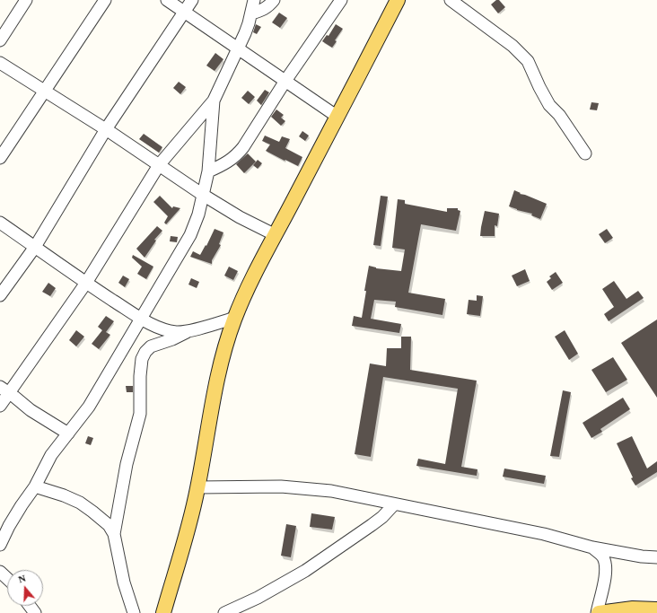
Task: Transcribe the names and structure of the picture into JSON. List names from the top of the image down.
{
  "north": "top"
}
